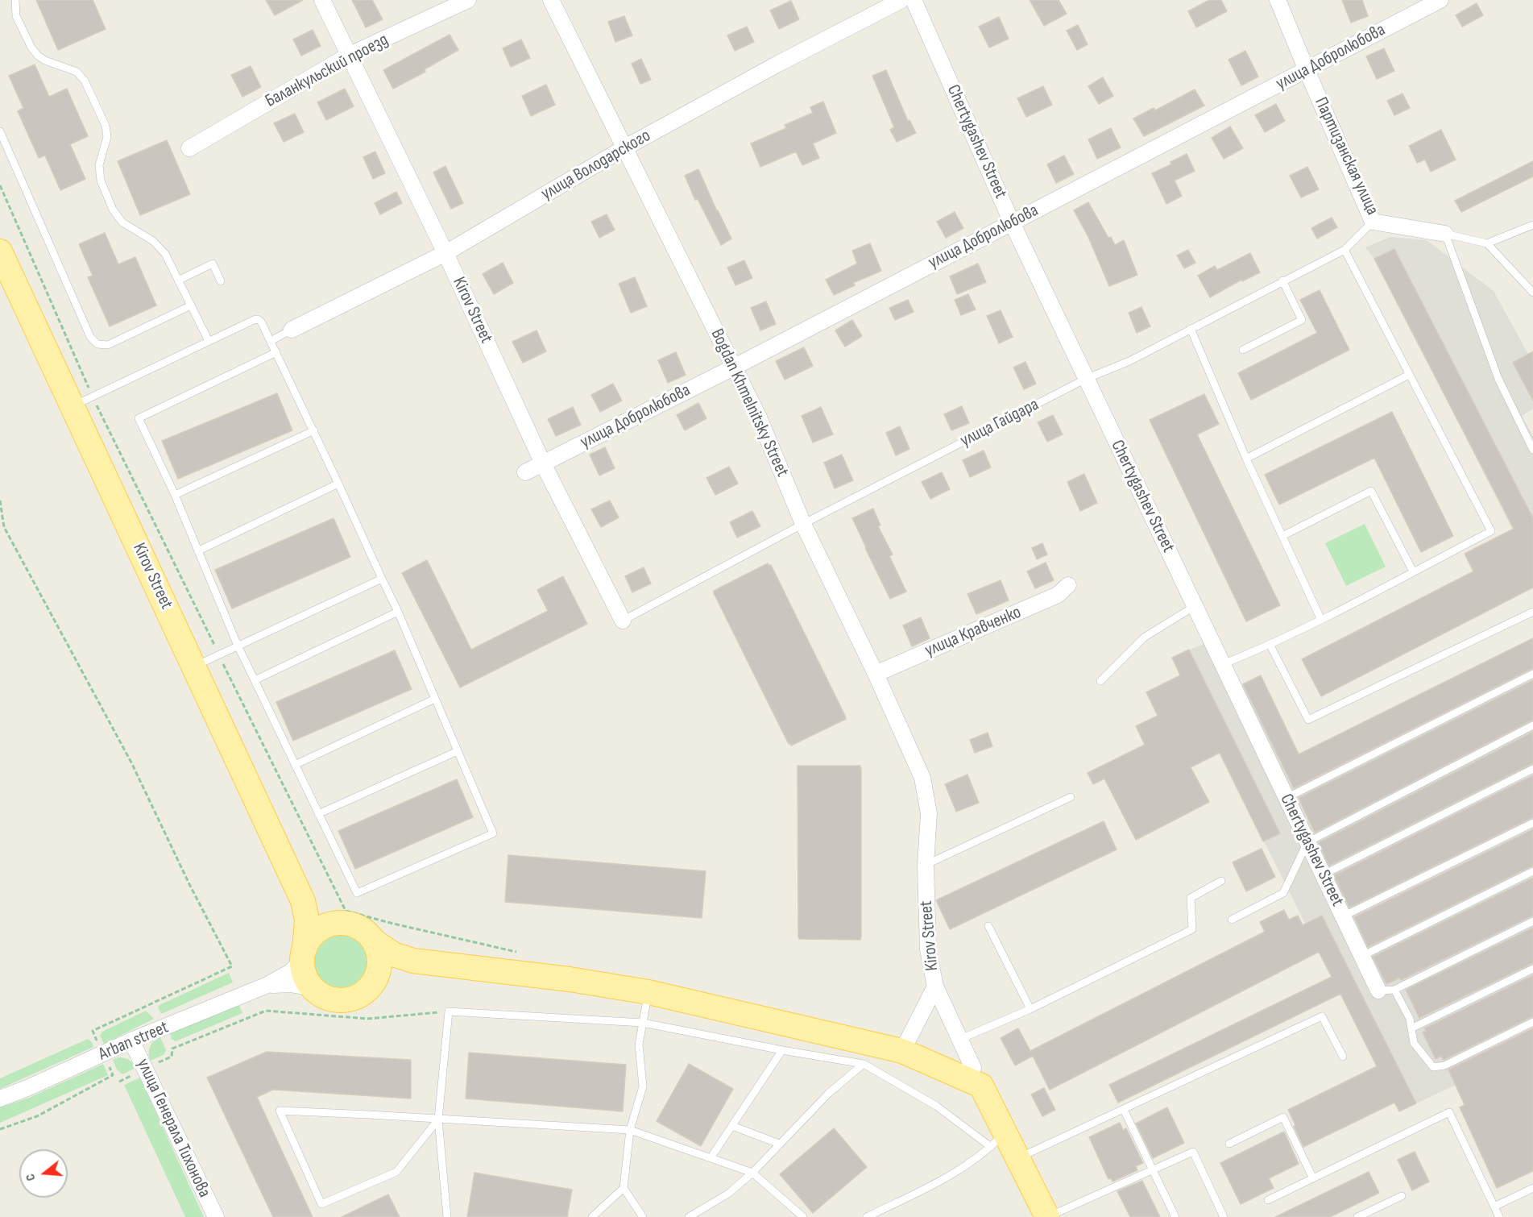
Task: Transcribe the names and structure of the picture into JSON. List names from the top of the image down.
{
  "streets": {
    "main road": ["Kirov Street"],
    "street": [
      "улица Добролюбова",
      "Баланкульский проезд",
      "Chertygashev Street",
      "Партизанская улица",
      "улица Володарского",
      "Bogdan Khmelnitsky Street",
      "улица Кравченко",
      "Arban street",
      "улица Генерала Тихонова"
    ],
    "lane": ["улица Гайдара"]
  },
  "crossings": [
    ["улица Добролюбова", "Chertygashev Street"],
    ["улица Добролюбова", "Партизанская улица"],
    ["улица Добролюбова", "Kirov Street"],
    ["улица Добролюбова", "Bogdan Khmelnitsky Street"],
    ["Баланкульский проезд", "Kirov Street"],
    ["Chertygashev Street", "улица Гайдара"],
    ["Партизанская улица", "улица Гайдара"],
    ["улица Володарского", "Kirov Street"],
    ["улица Володарского", "Bogdan Khmelnitsky Street"],
    ["Kirov Street", "Bogdan Khmelnitsky Street"],
    ["Kirov Street", "улица Гайдара"],
    ["Bogdan Khmelnitsky Street", "улица Гайдара"],
    ["Bogdan Khmelnitsky Street", "улица Кравченко"],
    ["Arban street", "улица Генерала Тихонова"]
  ],
  "north": "left"
}
